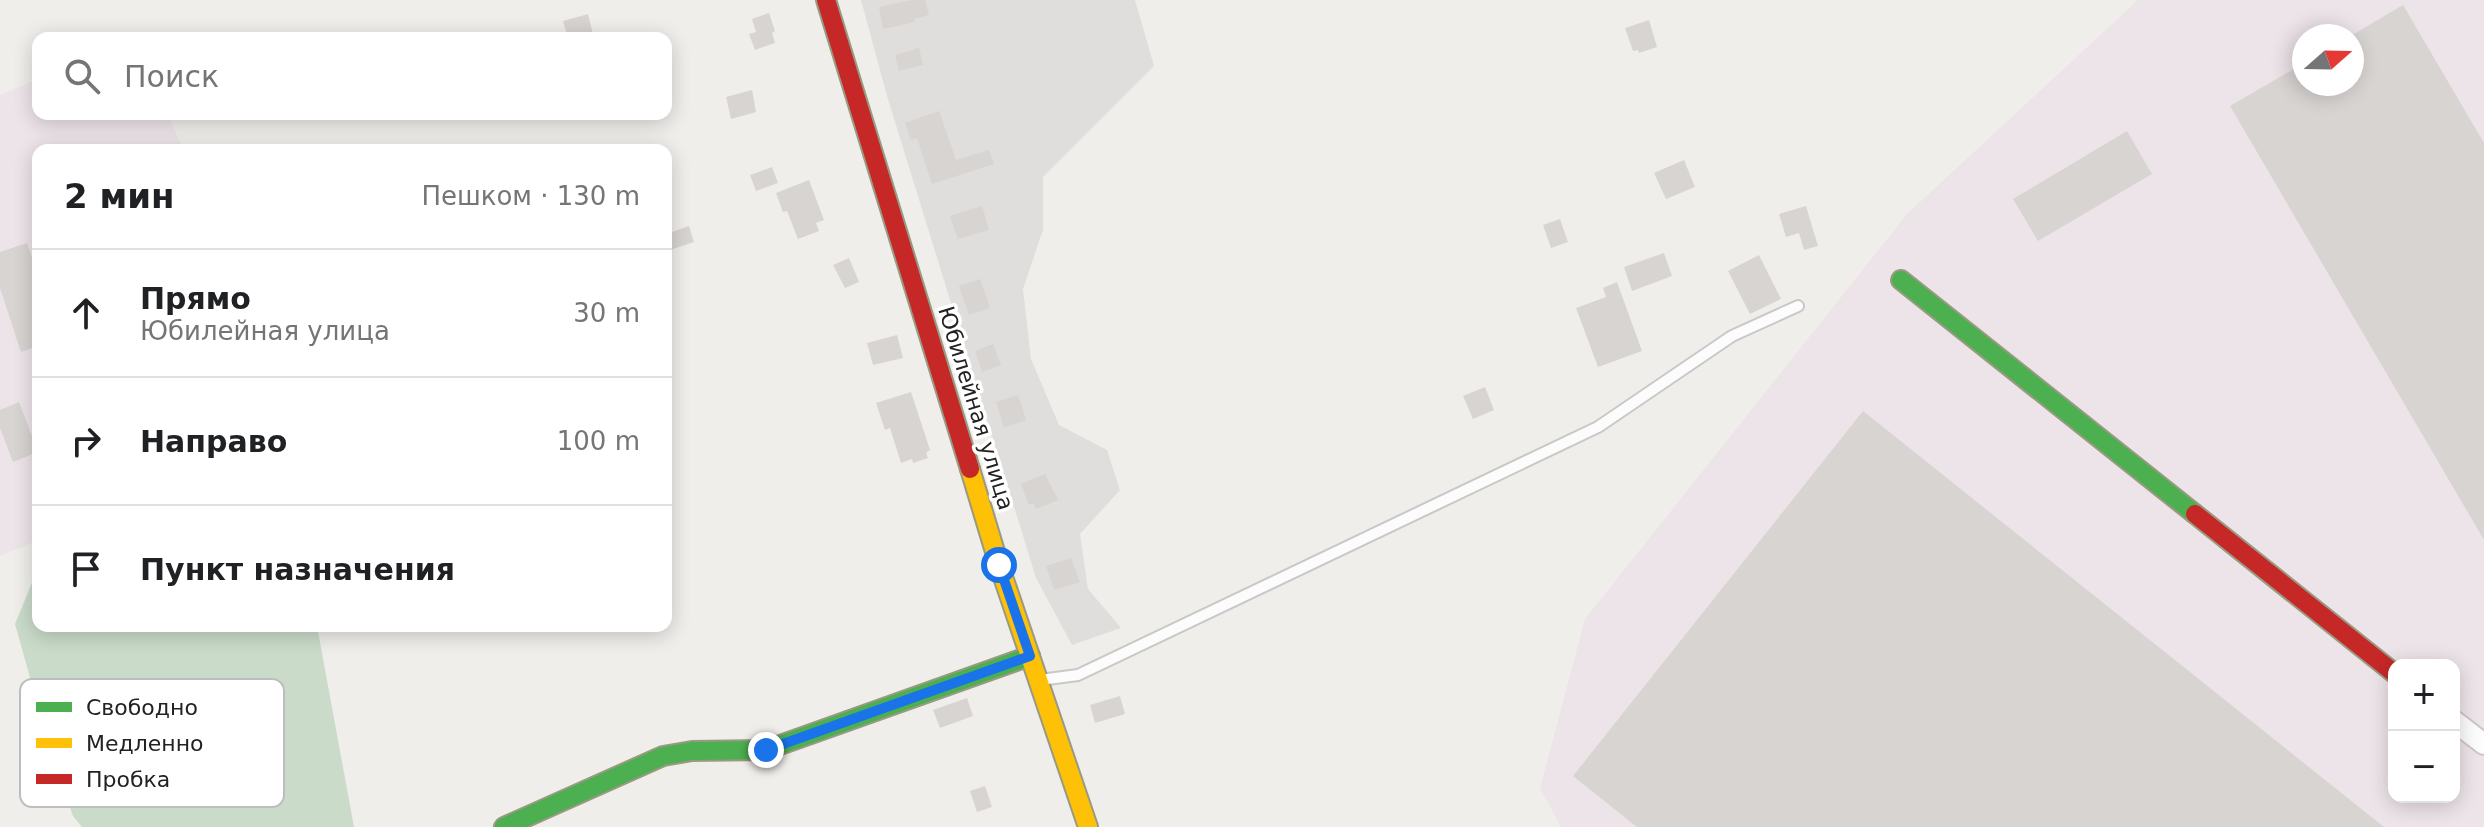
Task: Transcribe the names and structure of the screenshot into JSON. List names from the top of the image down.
{
  "streets": {
    "street": ["Юбилейная улица"]
  },
  "legend": ["Свободно", "Медленно", "Пробка"],
  "north": "right",
  "page": {
    "search": "Поиск",
    "heading": ["2 мин", "Пешком · 130 m"],
    "list": [
      ["Прямо", "Юбилейная улица", "30 m"],
      ["Направо", "100 m"],
      "Пункт назначения"
    ],
    "map_buttons": ["+", "−"]
  }
}
